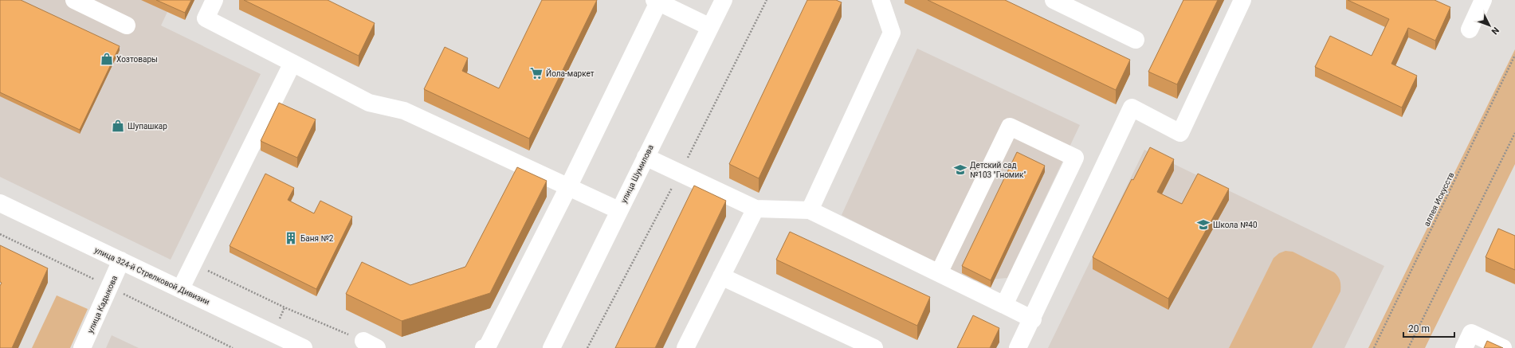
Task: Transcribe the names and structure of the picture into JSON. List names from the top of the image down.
{
  "streets": {
    "street": ["улица Шумилова", "улица 324-й Стрелковой Дивизии", "улица Кадыкова"],
    "path": ["аллея Искусств"]
  },
  "crossings": [
    ["улица 324-й Стрелковой Дивизии", "улица Кадыкова"]
  ],
  "places": {
    "shop": ["Хозтовары", "Шупашкар"],
    "supermarket": ["Йола-маркет"],
    "school or university": ["Детский сад №103 \"Гномик\"", "Школа №40"],
    "building": ["Баня №2"]
  },
  "scale_bar": "20 m",
  "north": "bottom right"
}
